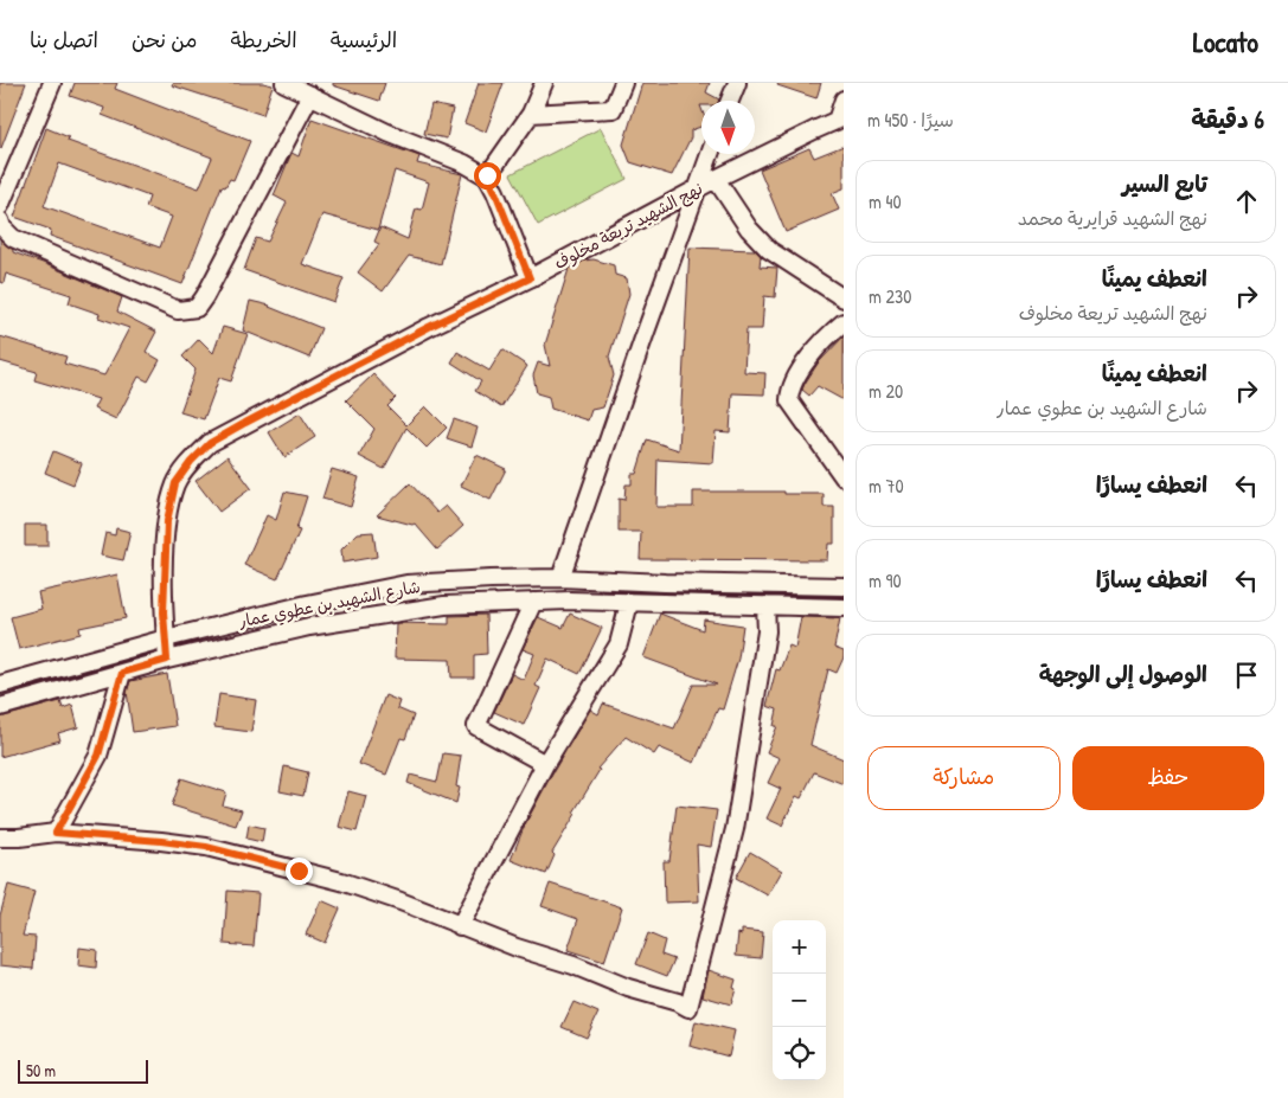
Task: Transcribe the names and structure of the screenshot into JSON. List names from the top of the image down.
{
  "streets": {
    "street": ["نهج الشهيد تريعة مخلوف", "شارع الشهيد بن عطوي عمار"]
  },
  "crossings": [
    ["نهج الشهيد تريعة مخلوف", "شارع الشهيد بن عطوي عمار"]
  ],
  "scale_bar": "50 m",
  "north": "bottom",
  "page": {
    "header": "Locato",
    "nav": [
      "الرئيسية",
      "الخريطة",
      "من نحن",
      "اتصل بنا"
    ],
    "heading": ["6 دقيقة", "سيرًا · 450 m"],
    "list": [
      ["تابع السير", "نهج الشهيد قرايرية محمد", "40 m"],
      ["انعطف يمينًا", "نهج الشهيد تريعة مخلوف", "230 m"],
      ["انعطف يمينًا", "شارع الشهيد بن عطوي عمار", "20 m"],
      ["انعطف يسارًا", "70 m"],
      ["انعطف يسارًا", "90 m"],
      "الوصول إلى الوجهة"
    ],
    "buttons": ["حفظ", "مشاركة"],
    "map_buttons": ["+", "−"],
    "scale": "50 m"
  }
}
